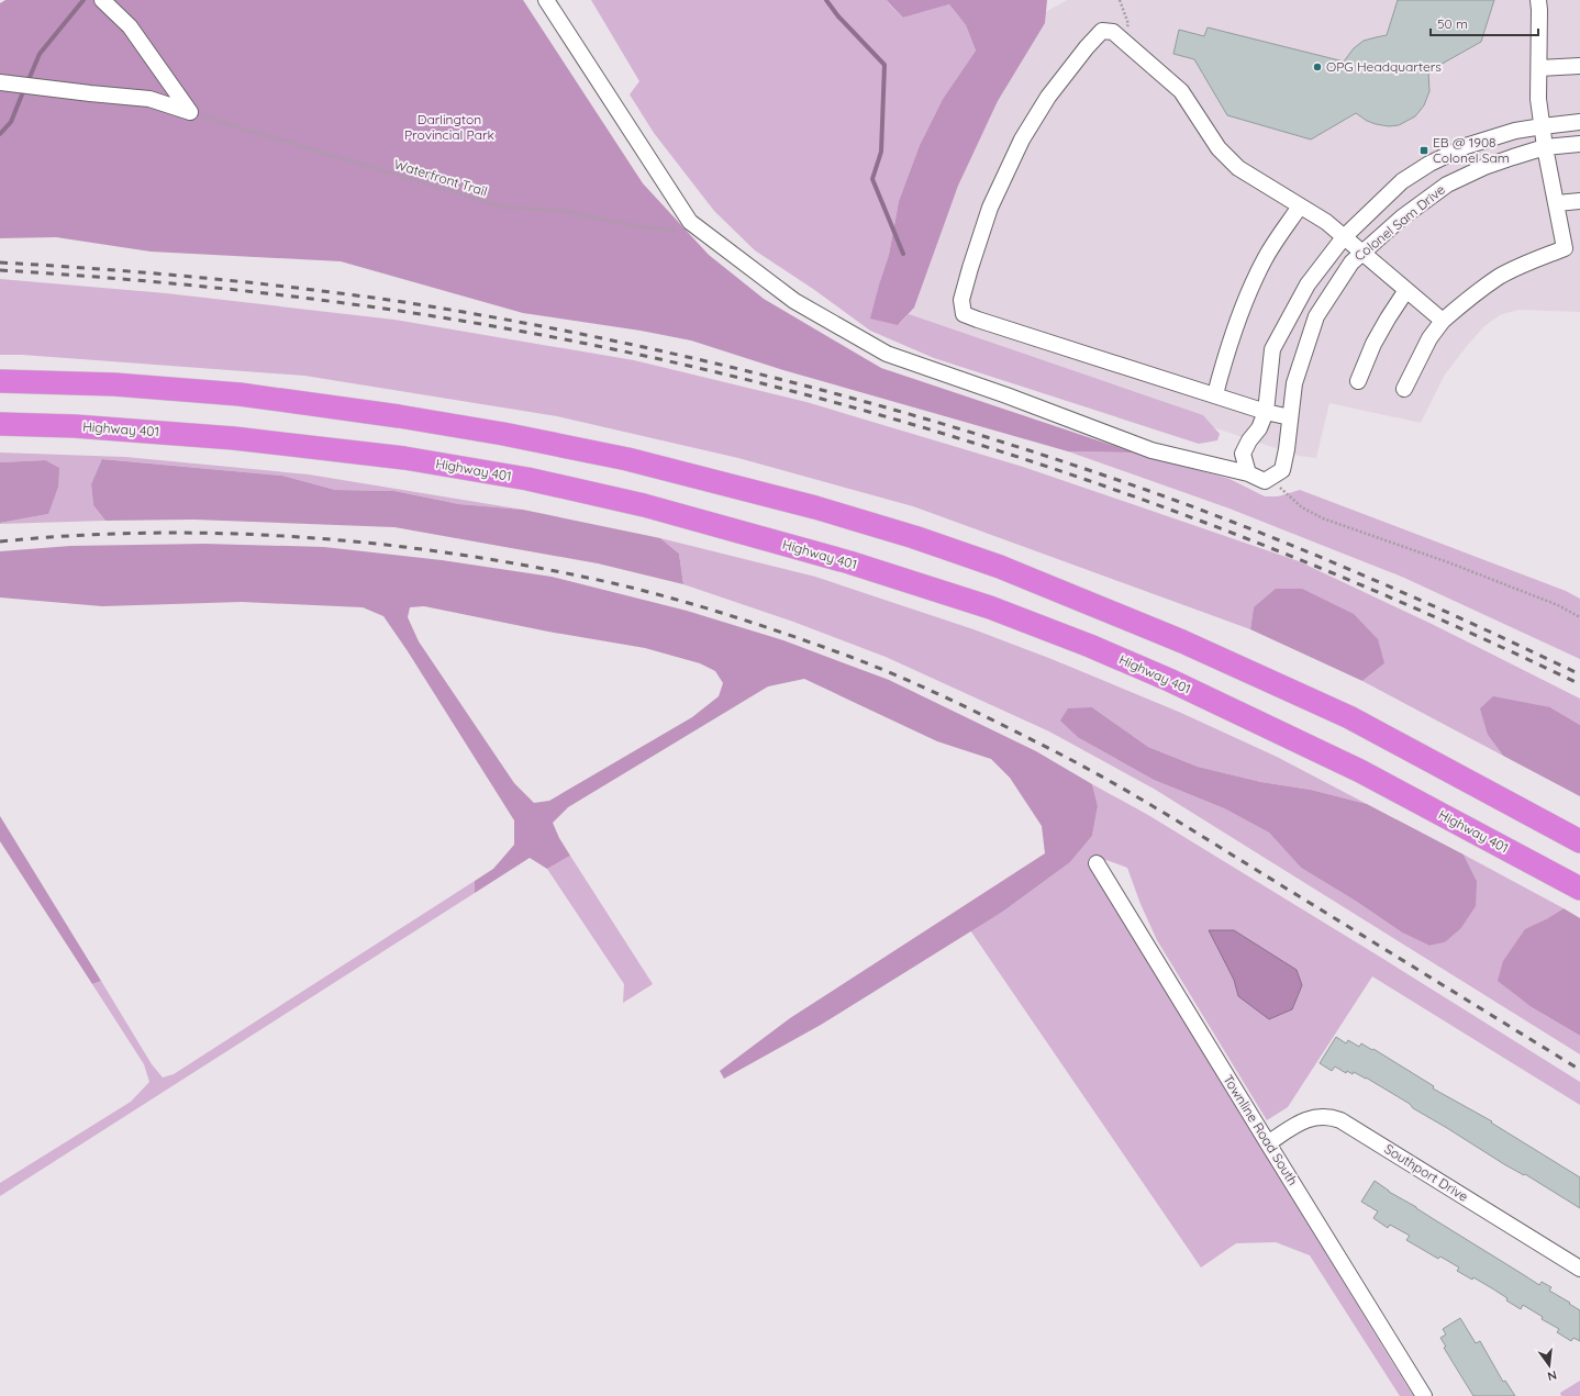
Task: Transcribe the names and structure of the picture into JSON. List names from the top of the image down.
{
  "streets": {
    "highway": ["Highway 401"],
    "street": ["Colonel Sam Drive", "Townline Road South", "Southport Drive"],
    "path": ["Waterfront Trail"]
  },
  "crossings": [
    ["Townline Road South", "Southport Drive"]
  ],
  "parks": ["Darlington Provincial Park"],
  "places": {
    "other": ["OPG Headquarters"],
    "transit": ["EB @ 1908 Colonel Sam"]
  },
  "scale_bar": "50 m",
  "north": "bottom"
}
